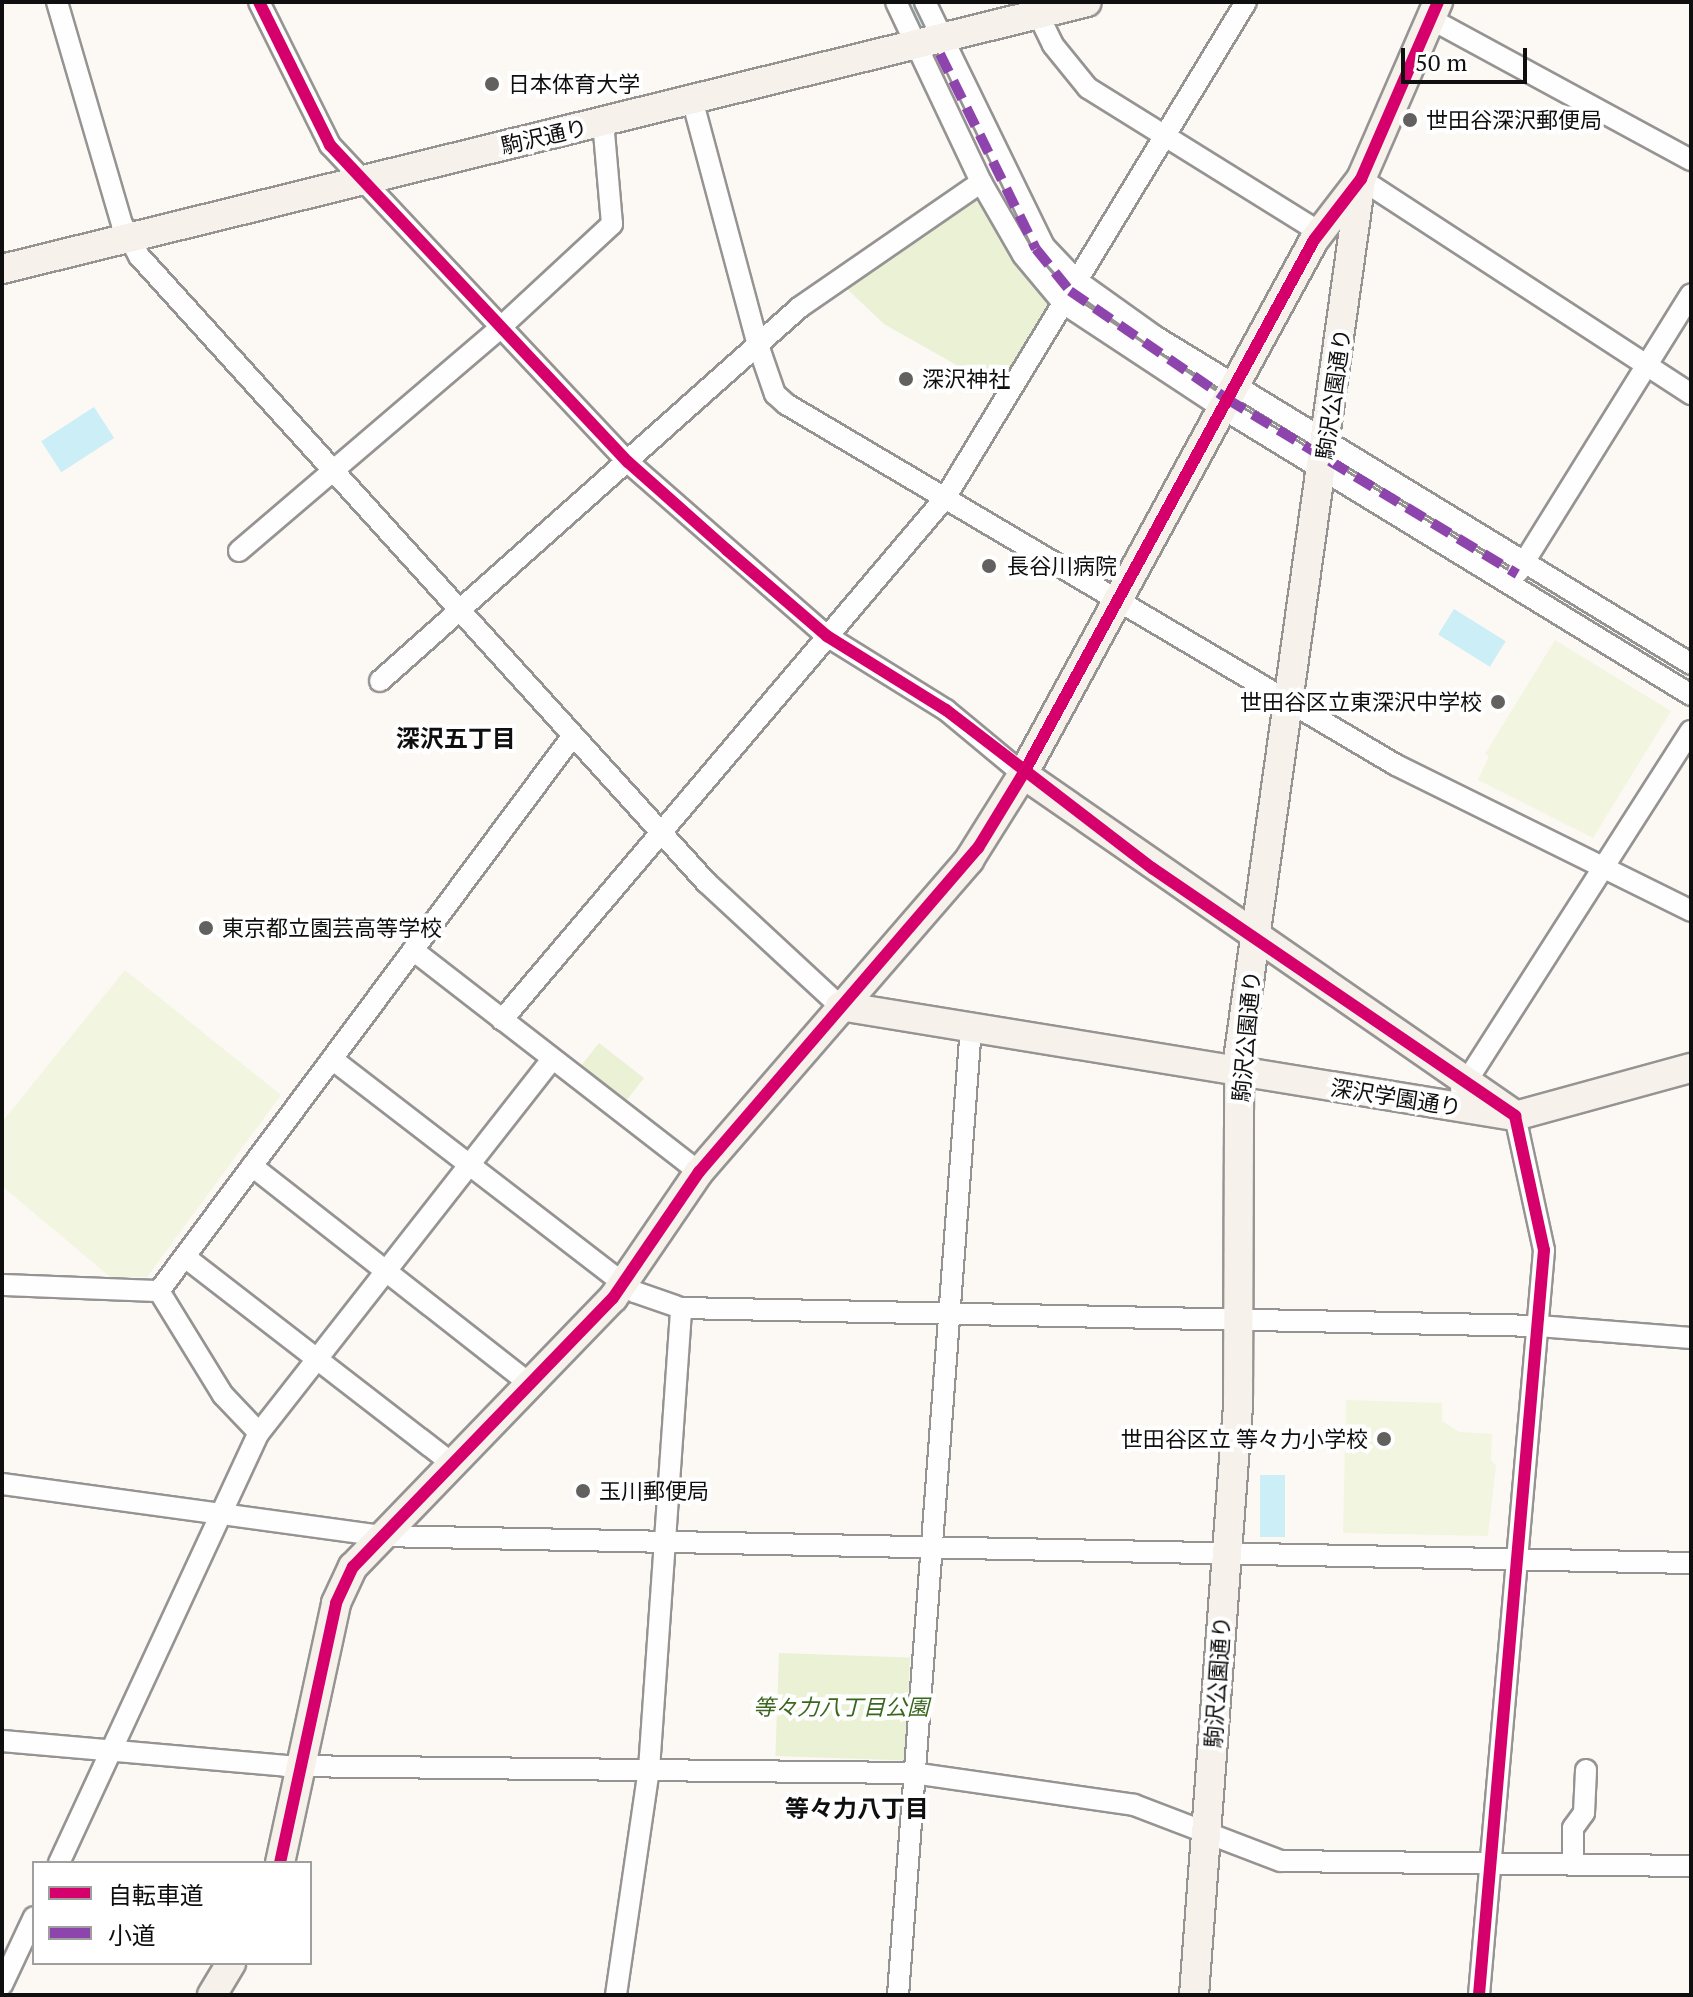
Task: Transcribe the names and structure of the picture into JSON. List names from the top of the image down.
{
  "streets": {
    "street": ["駒沢通り", "駒沢公園通り", "深沢学園通り"]
  },
  "crossings": [
    ["駒沢公園通り", "深沢学園通り"]
  ],
  "districts": ["深沢五丁目", "等々力八丁目"],
  "parks": ["等々力八丁目公園"],
  "places": [
    "日本体育大学",
    "世田谷深沢郵便局",
    "深沢神社",
    "長谷川病院",
    "世田谷区立東深沢中学校",
    "東京都立園芸高等学校",
    "世田谷区立 等々力小学校",
    "玉川郵便局"
  ],
  "legend": ["自転車道", "小道"],
  "scale_bar": "50 m"
}
